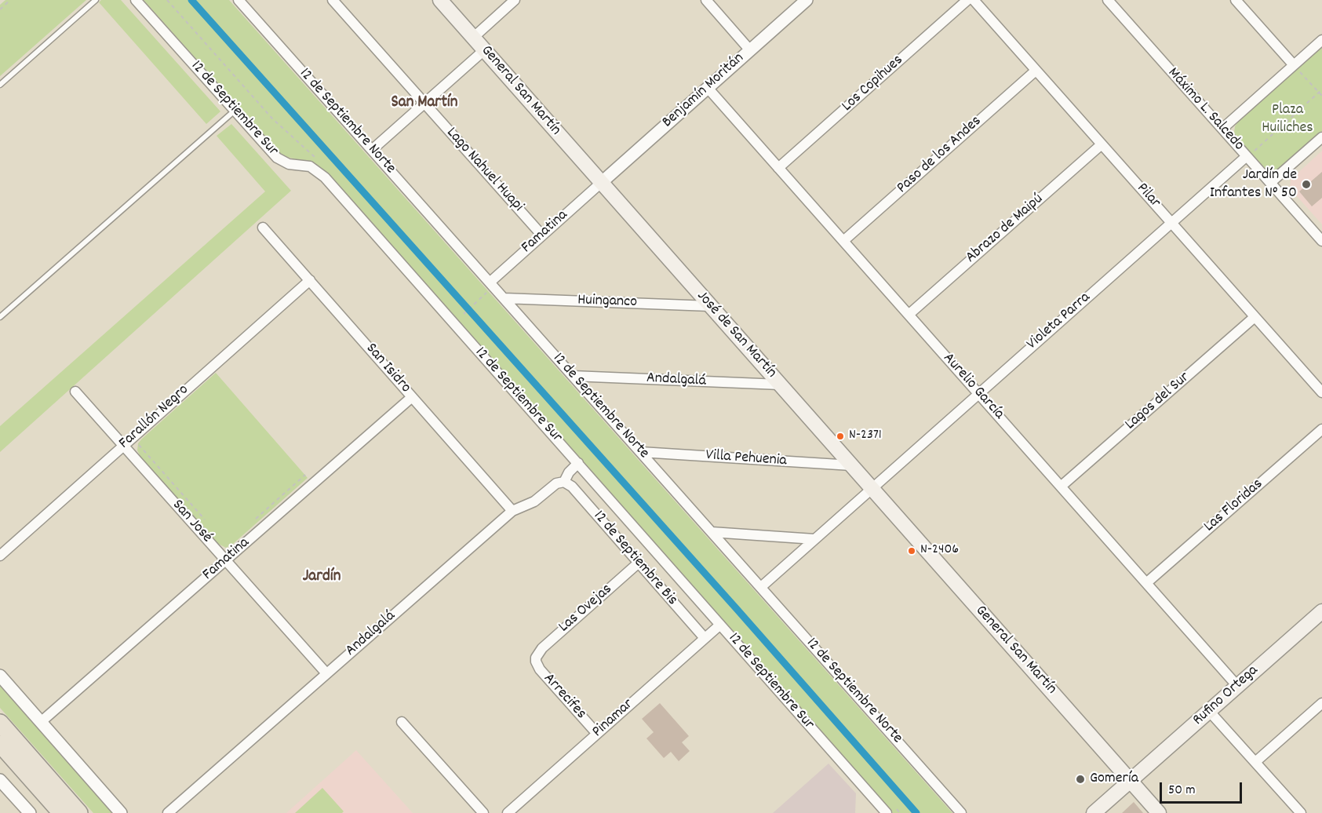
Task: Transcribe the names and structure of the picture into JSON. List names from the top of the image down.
{
  "streets": {
    "main road": ["General San Martín", "José de San Martín", "Rufino Ortega"],
    "street": [
      "Los Copihues",
      "Benjamín Moritán",
      "12 de Septiembre Sur",
      "Máximo L. Salcedo",
      "12 de Septiembre Norte",
      "Paso de los Andes",
      "Lago Nahuel Huapi",
      "Pilar",
      "Abrazo de Maipú",
      "Famatina",
      "Huinganco",
      "Violeta Parra",
      "San Isidro",
      "Andalgalá",
      "Aurelio García",
      "Lagos del Sur",
      "Farallón Negro",
      "Villa Pehuenia",
      "Las Floridas",
      "San José",
      "12 de Septiembre Bis",
      "Las Ovejas",
      "Arrecifes",
      "Pinamar"
    ]
  },
  "crossings": [
    ["Los Copihues", "Aurelio García"],
    ["General San Martín", "Benjamín Moritán"],
    ["General San Martín", "Famatina"],
    ["General San Martín", "Violeta Parra"],
    ["General San Martín", "José de San Martín"],
    ["General San Martín", "Rufino Ortega"],
    ["Benjamín Moritán", "Famatina"],
    ["Benjamín Moritán", "José de San Martín"],
    ["Benjamín Moritán", "Aurelio García"],
    ["12 de Septiembre Sur", "Andalgalá"],
    ["12 de Septiembre Sur", "Pinamar"],
    ["Máximo L. Salcedo", "Violeta Parra"],
    ["12 de Septiembre Norte", "Famatina"],
    ["12 de Septiembre Norte", "Huinganco"],
    ["12 de Septiembre Norte", "Andalgalá"],
    ["12 de Septiembre Norte", "Villa Pehuenia"],
    ["Paso de los Andes", "Pilar"],
    ["Paso de los Andes", "Aurelio García"],
    ["Lago Nahuel Huapi", "Famatina"],
    ["Pilar", "Abrazo de Maipú"],
    ["Pilar", "Violeta Parra"],
    ["Pilar", "Lagos del Sur"],
    ["Abrazo de Maipú", "Aurelio García"],
    ["Famatina", "José de San Martín"],
    ["Famatina", "San Isidro"],
    ["Famatina", "San José"],
    ["Huinganco", "José de San Martín"],
    ["Violeta Parra", "José de San Martín"],
    ["Violeta Parra", "Aurelio García"],
    ["José de San Martín", "Andalgalá"],
    ["José de San Martín", "Villa Pehuenia"],
    ["San Isidro", "Andalgalá"],
    ["San Isidro", "Farallón Negro"],
    ["Andalgalá", "San José"],
    ["Andalgalá", "12 de Septiembre Bis"],
    ["Aurelio García", "Lagos del Sur"],
    ["Aurelio García", "Las Floridas"],
    ["Aurelio García", "Rufino Ortega"],
    ["Farallón Negro", "San José"],
    ["12 de Septiembre Bis", "Las Ovejas"],
    ["12 de Septiembre Bis", "Pinamar"],
    ["Las Ovejas", "Arrecifes"],
    ["Arrecifes", "Pinamar"]
  ],
  "districts": ["San Martín", "Jardín"],
  "parks": ["Plaza Huiliches"],
  "places": [
    "Jardín de Infantes N° 50",
    "N-2371",
    "N-2406",
    "Gomería"
  ],
  "scale_bar": "50 m"
}
